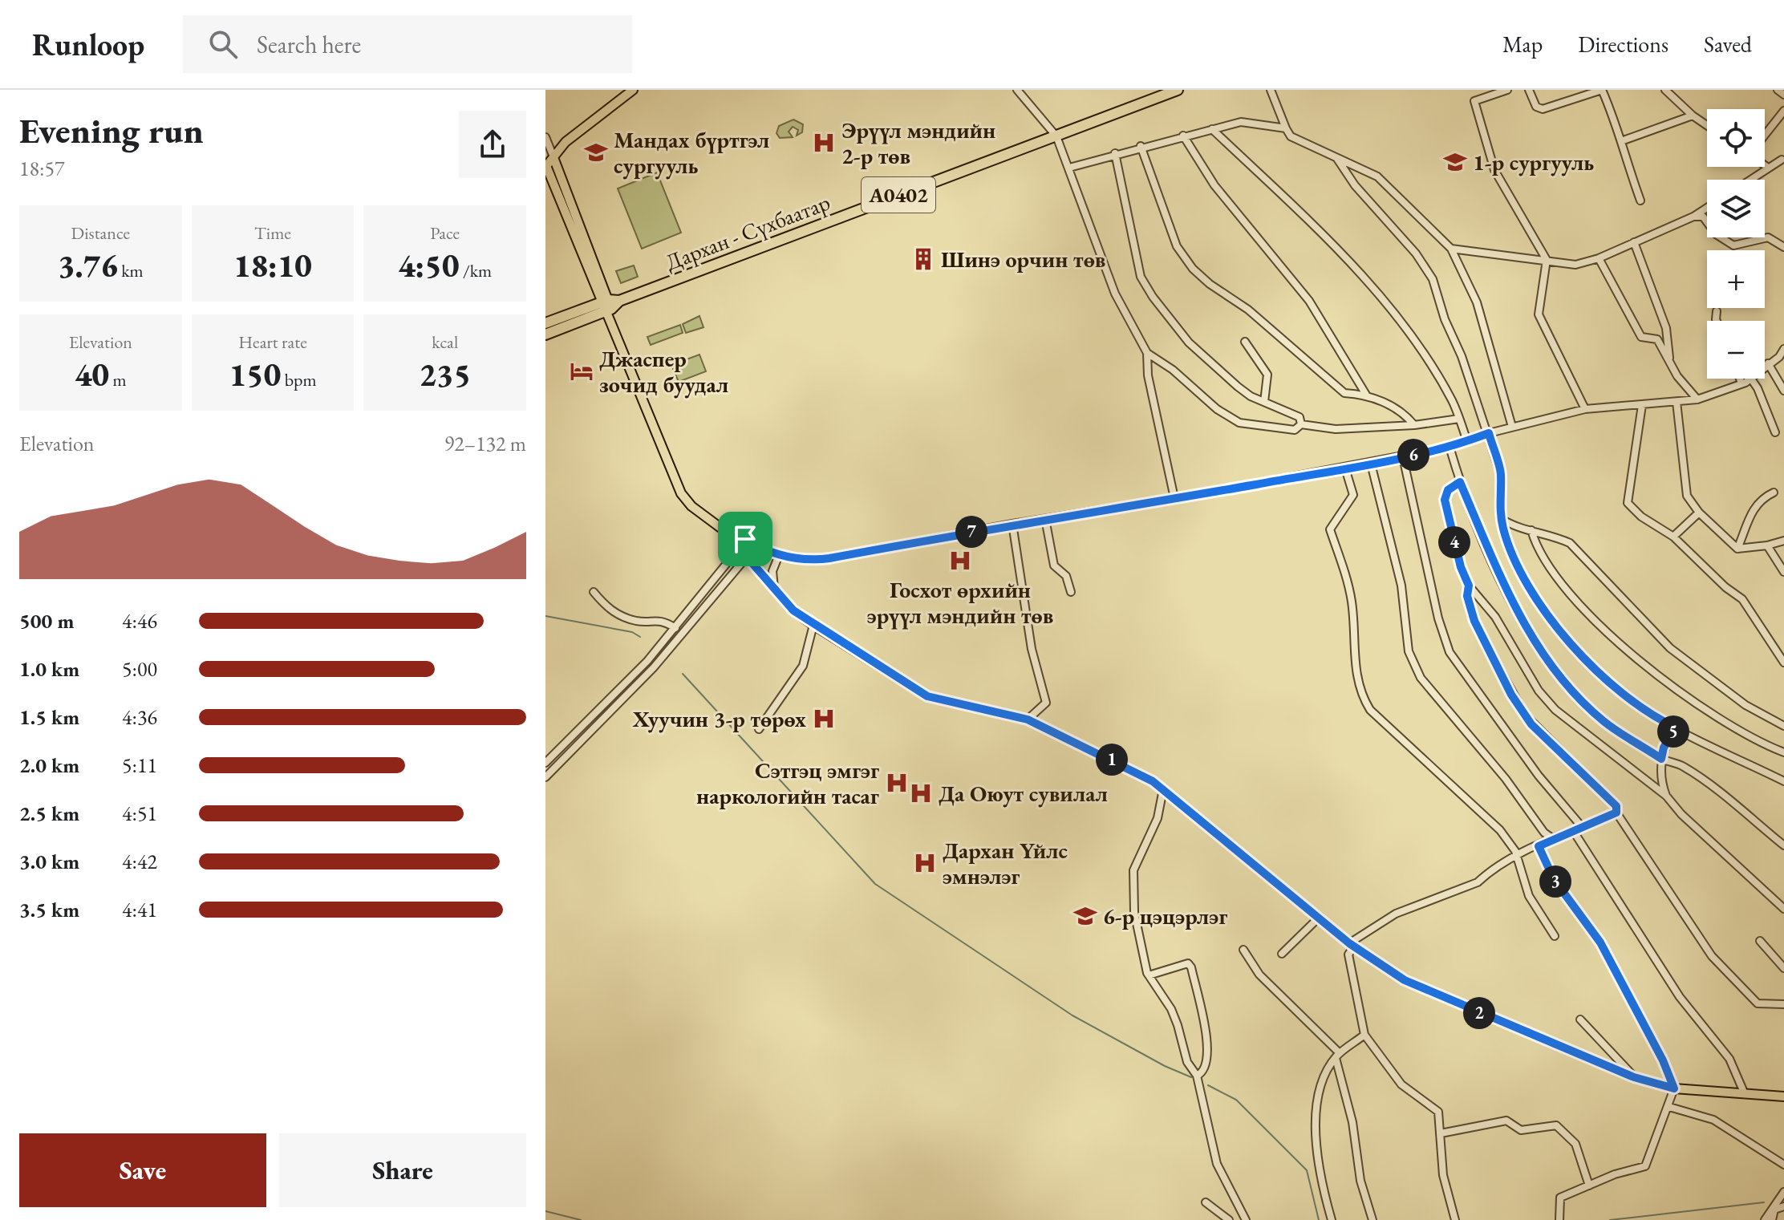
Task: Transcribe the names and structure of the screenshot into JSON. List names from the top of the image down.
{
  "streets": {
    "highway": ["A0402", "Дархан - Сүхбаатар"]
  },
  "places": {
    "hospital": [
      "Эрүүл мэндийн 2-р төв",
      "Госхот өрхийн эрүүл мэндийн төв",
      "Хуучин 3-р төрөх",
      "Сэтгэц эмгэг наркологийн тасаг",
      "Да Оюут сувилал",
      "Дархан Үйлс эмнэлэг"
    ],
    "school or university": ["Мандах бүртгэл сургууль", "1-р сургууль", "6-р цэцэрлэг"],
    "building": ["Шинэ орчин төв"],
    "hotel": ["Джаспер зочид буудал"]
  },
  "page": {
    "header": "Runloop",
    "search": "Search here",
    "nav": ["Map", "Directions", "Saved"],
    "heading": ["Evening run", "18:57"],
    "map_buttons": ["+", "−"],
    "stats": [
      ["Distance", "3.76 km"],
      ["Time", "18:10"],
      ["Pace", "4:50 /km"],
      ["Elevation", "40 m"],
      ["Heart rate", "150 bpm"],
      ["kcal", "235"]
    ],
    "chart": ["Elevation", "92–132 m"],
    "pins": [
      "6",
      "7",
      "4",
      "5",
      "1",
      "3",
      "2"
    ],
    "list": [
      {
        "name": "500 m",
        "note": "4:46"
      },
      {
        "name": "1.0 km",
        "note": "5:00"
      },
      {
        "name": "1.5 km",
        "note": "4:36"
      },
      {
        "name": "2.0 km",
        "note": "5:11"
      },
      {
        "name": "2.5 km",
        "note": "4:51"
      },
      {
        "name": "3.0 km",
        "note": "4:42"
      },
      {
        "name": "3.5 km",
        "note": "4:41"
      }
    ],
    "buttons": ["Save", "Share"]
  }
}
